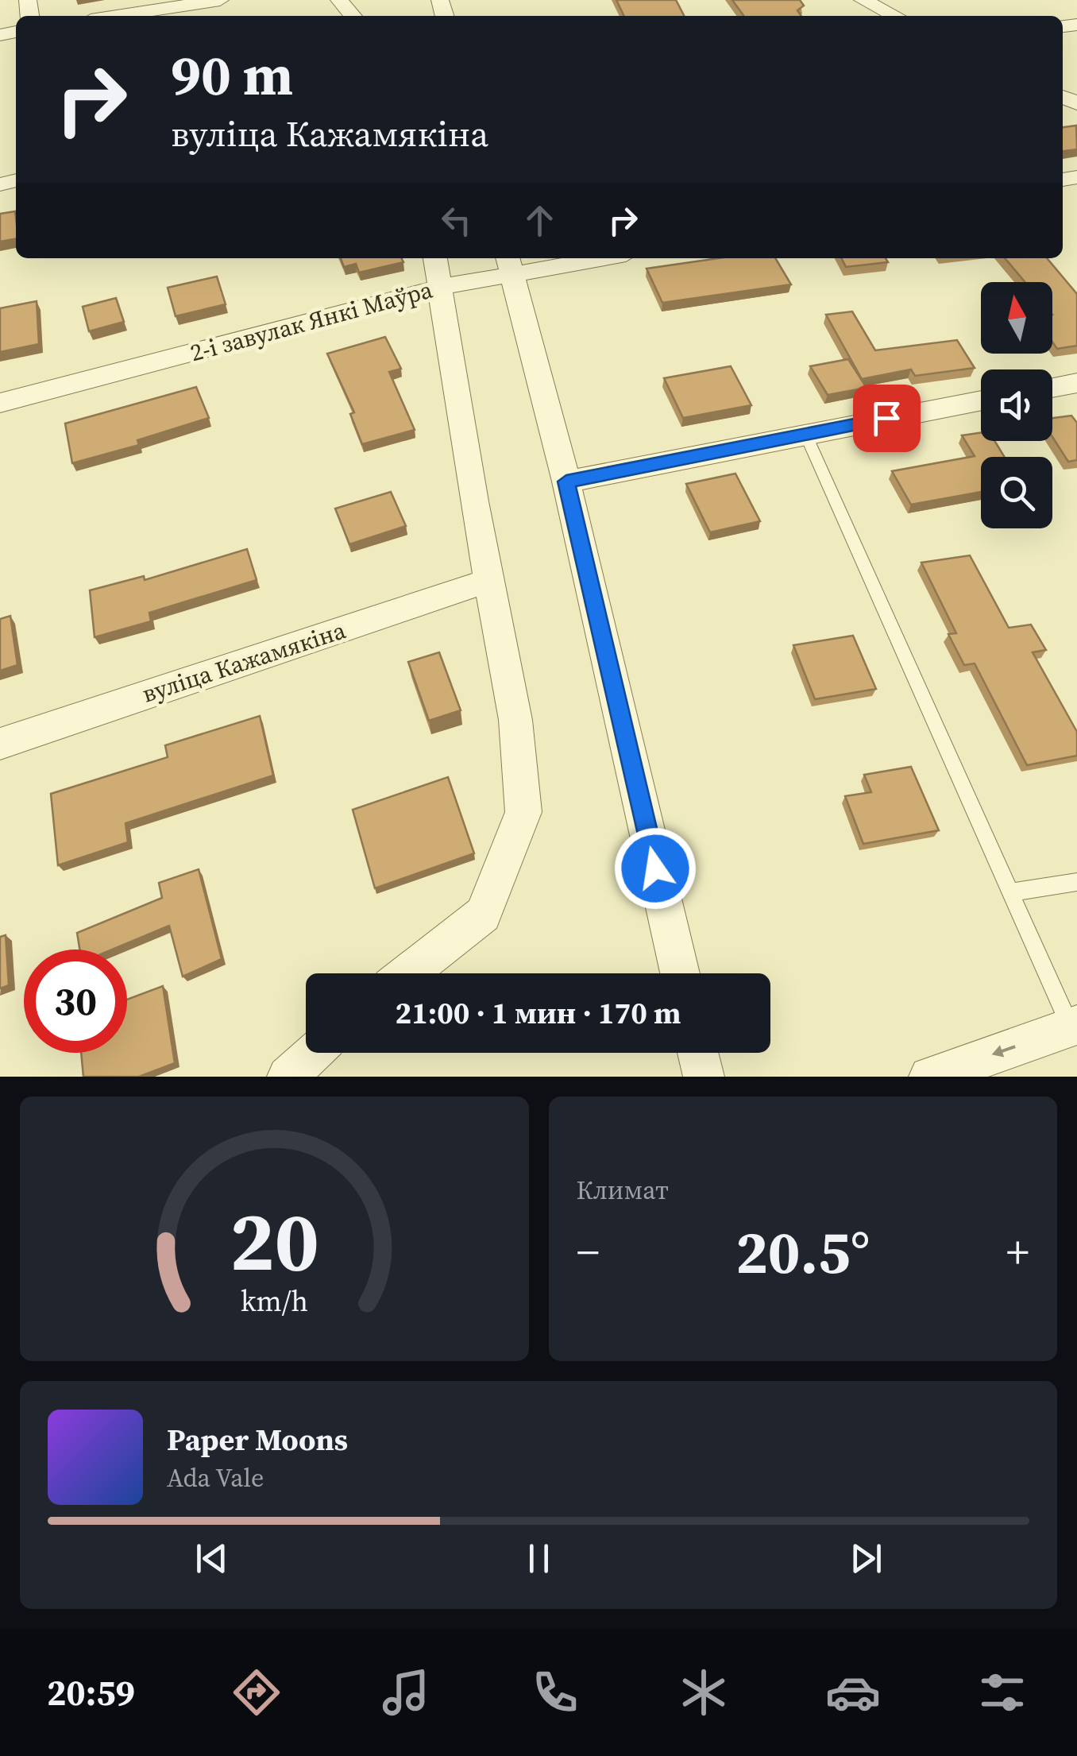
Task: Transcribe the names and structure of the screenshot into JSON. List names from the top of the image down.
{
  "streets": {
    "street": ["2-і завулак Янкі Маўра", "вуліца Кажамякіна"]
  },
  "north": "top",
  "page": {
    "turn": ["90 m", "вуліца Кажамякіна"],
    "limit": "30",
    "trip": "21:00 · 1 мин · 170 m",
    "tile": "Климат",
    "heat": ["−", "20.5°", "+"],
    "song": ["Paper Moons", "Ada Vale"],
    "tabs": "20:59",
    "gauge": ["20", "km/h"]
  }
}
